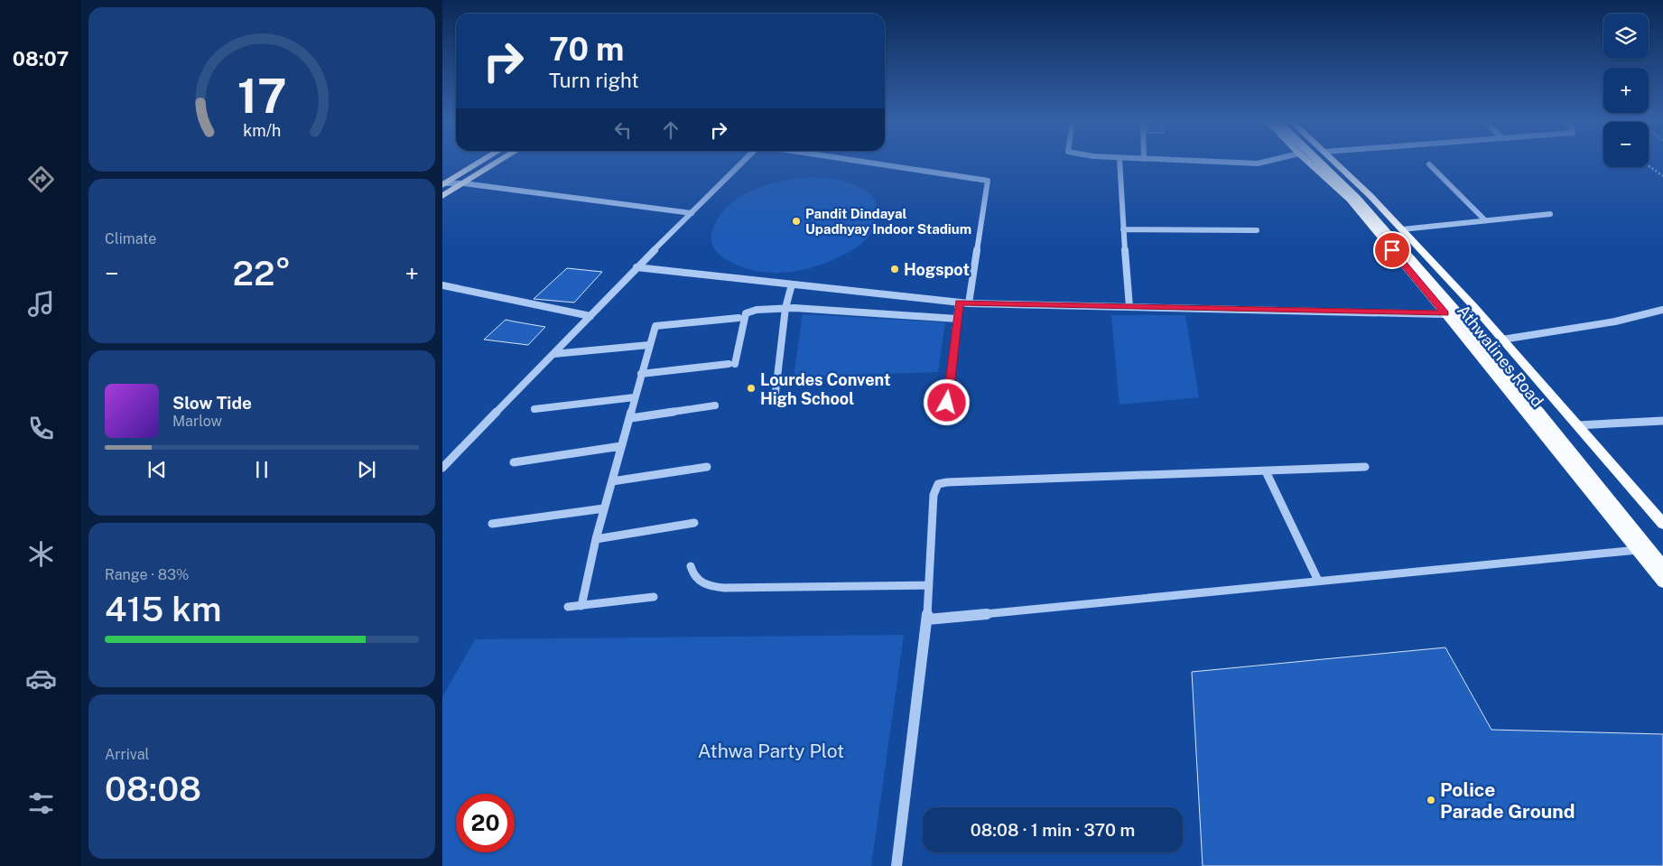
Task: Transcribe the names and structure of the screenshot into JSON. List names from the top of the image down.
{
  "streets": {
    "main road": ["Athwalines Road"]
  },
  "parks": ["Athwa Party Plot"],
  "places": [
    "Pandit Dindayal Upadhyay Indoor Stadium",
    "Hogspot",
    "Lourdes Convent High School",
    "Police Parade Ground"
  ],
  "page": {
    "tabs": "08:07",
    "map_buttons": ["+", "−"],
    "turn": ["70 m", "Turn right"],
    "tile": [
      "Climate",
      ["Range · 83%", "415 km"],
      ["Arrival", "08:08"]
    ],
    "heat": ["−", "22°", "+"],
    "song": ["Slow Tide", "Marlow"],
    "limit": "20",
    "trip": "08:08 · 1 min · 370 m",
    "gauge": ["17", "km/h"]
  }
}
